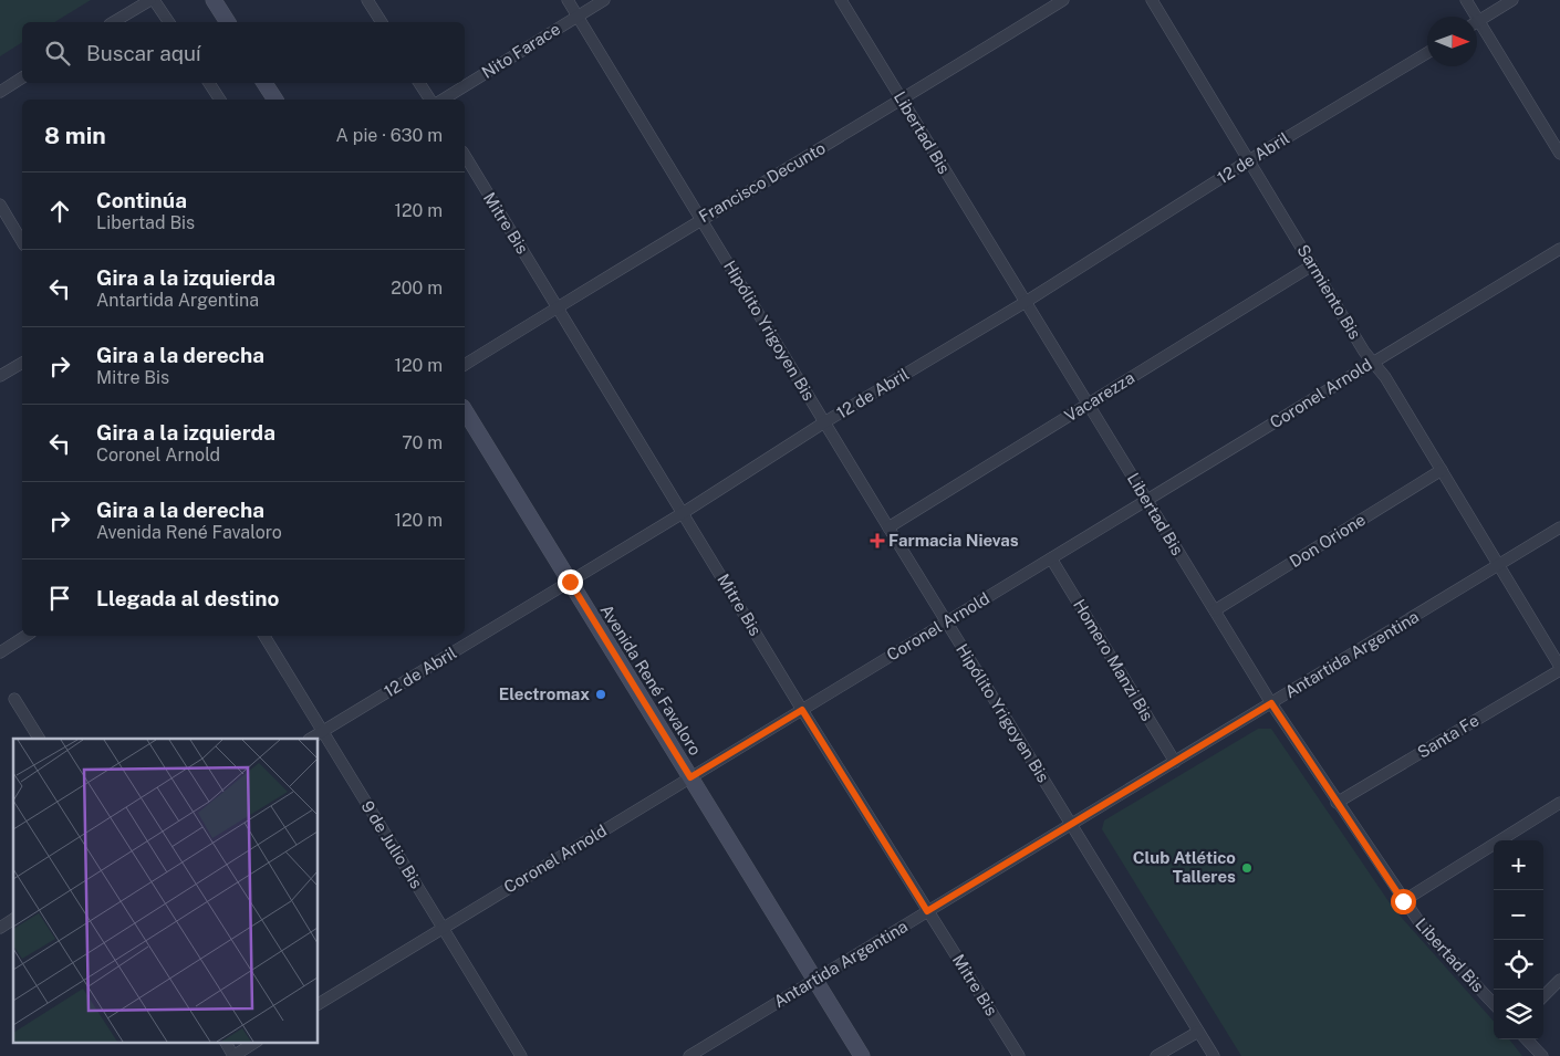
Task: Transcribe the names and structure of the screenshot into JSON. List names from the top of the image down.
{
  "streets": {
    "main road": ["Avenida René Favaloro"],
    "street": [
      "Nito Farace",
      "Libertad Bis",
      "12 de Abril",
      "Francisco Decunto",
      "Mitre Bis",
      "Sarmiento Bis",
      "Hipólito Yrigoyen Bis",
      "Coronel Arnold",
      "Vacarezza",
      "Don Orione",
      "Antartida Argentina",
      "Homero Manzi Bis",
      "Santa Fe",
      "9 de Julio Bis"
    ]
  },
  "crossings": [
    ["Nito Farace", "Hipólito Yrigoyen Bis"],
    ["Libertad Bis", "12 de Abril"],
    ["Libertad Bis", "Francisco Decunto"],
    ["Libertad Bis", "Coronel Arnold"],
    ["Libertad Bis", "Vacarezza"],
    ["Libertad Bis", "Don Orione"],
    ["Libertad Bis", "Antartida Argentina"],
    ["Libertad Bis", "Santa Fe"],
    ["12 de Abril", "Mitre Bis"],
    ["12 de Abril", "Sarmiento Bis"],
    ["12 de Abril", "Hipólito Yrigoyen Bis"],
    ["12 de Abril", "Avenida René Favaloro"],
    ["12 de Abril", "9 de Julio Bis"],
    ["Francisco Decunto", "Mitre Bis"],
    ["Francisco Decunto", "Hipólito Yrigoyen Bis"],
    ["Mitre Bis", "Coronel Arnold"],
    ["Mitre Bis", "Antartida Argentina"],
    ["Sarmiento Bis", "Coronel Arnold"],
    ["Sarmiento Bis", "Vacarezza"],
    ["Sarmiento Bis", "Don Orione"],
    ["Sarmiento Bis", "Antartida Argentina"],
    ["Sarmiento Bis", "Santa Fe"],
    ["Hipólito Yrigoyen Bis", "Coronel Arnold"],
    ["Hipólito Yrigoyen Bis", "Vacarezza"],
    ["Hipólito Yrigoyen Bis", "Antartida Argentina"],
    ["Coronel Arnold", "Homero Manzi Bis"],
    ["Coronel Arnold", "Avenida René Favaloro"],
    ["Coronel Arnold", "9 de Julio Bis"],
    ["Antartida Argentina", "Homero Manzi Bis"],
    ["Antartida Argentina", "Avenida René Favaloro"]
  ],
  "places": {
    "health": ["Farmacia Nievas"],
    "other": ["Electromax", "Club Atlético Talleres"]
  },
  "north": "right",
  "page": {
    "search": "Buscar aquí",
    "heading": ["8 min", "A pie · 630 m"],
    "list": [
      ["Continúa", "Libertad Bis", "120 m"],
      ["Gira a la izquierda", "Antartida Argentina", "200 m"],
      ["Gira a la derecha", "Mitre Bis", "120 m"],
      ["Gira a la izquierda", "Coronel Arnold", "70 m"],
      ["Gira a la derecha", "Avenida René Favaloro", "120 m"],
      "Llegada al destino"
    ],
    "map_buttons": ["+", "−"]
  }
}
